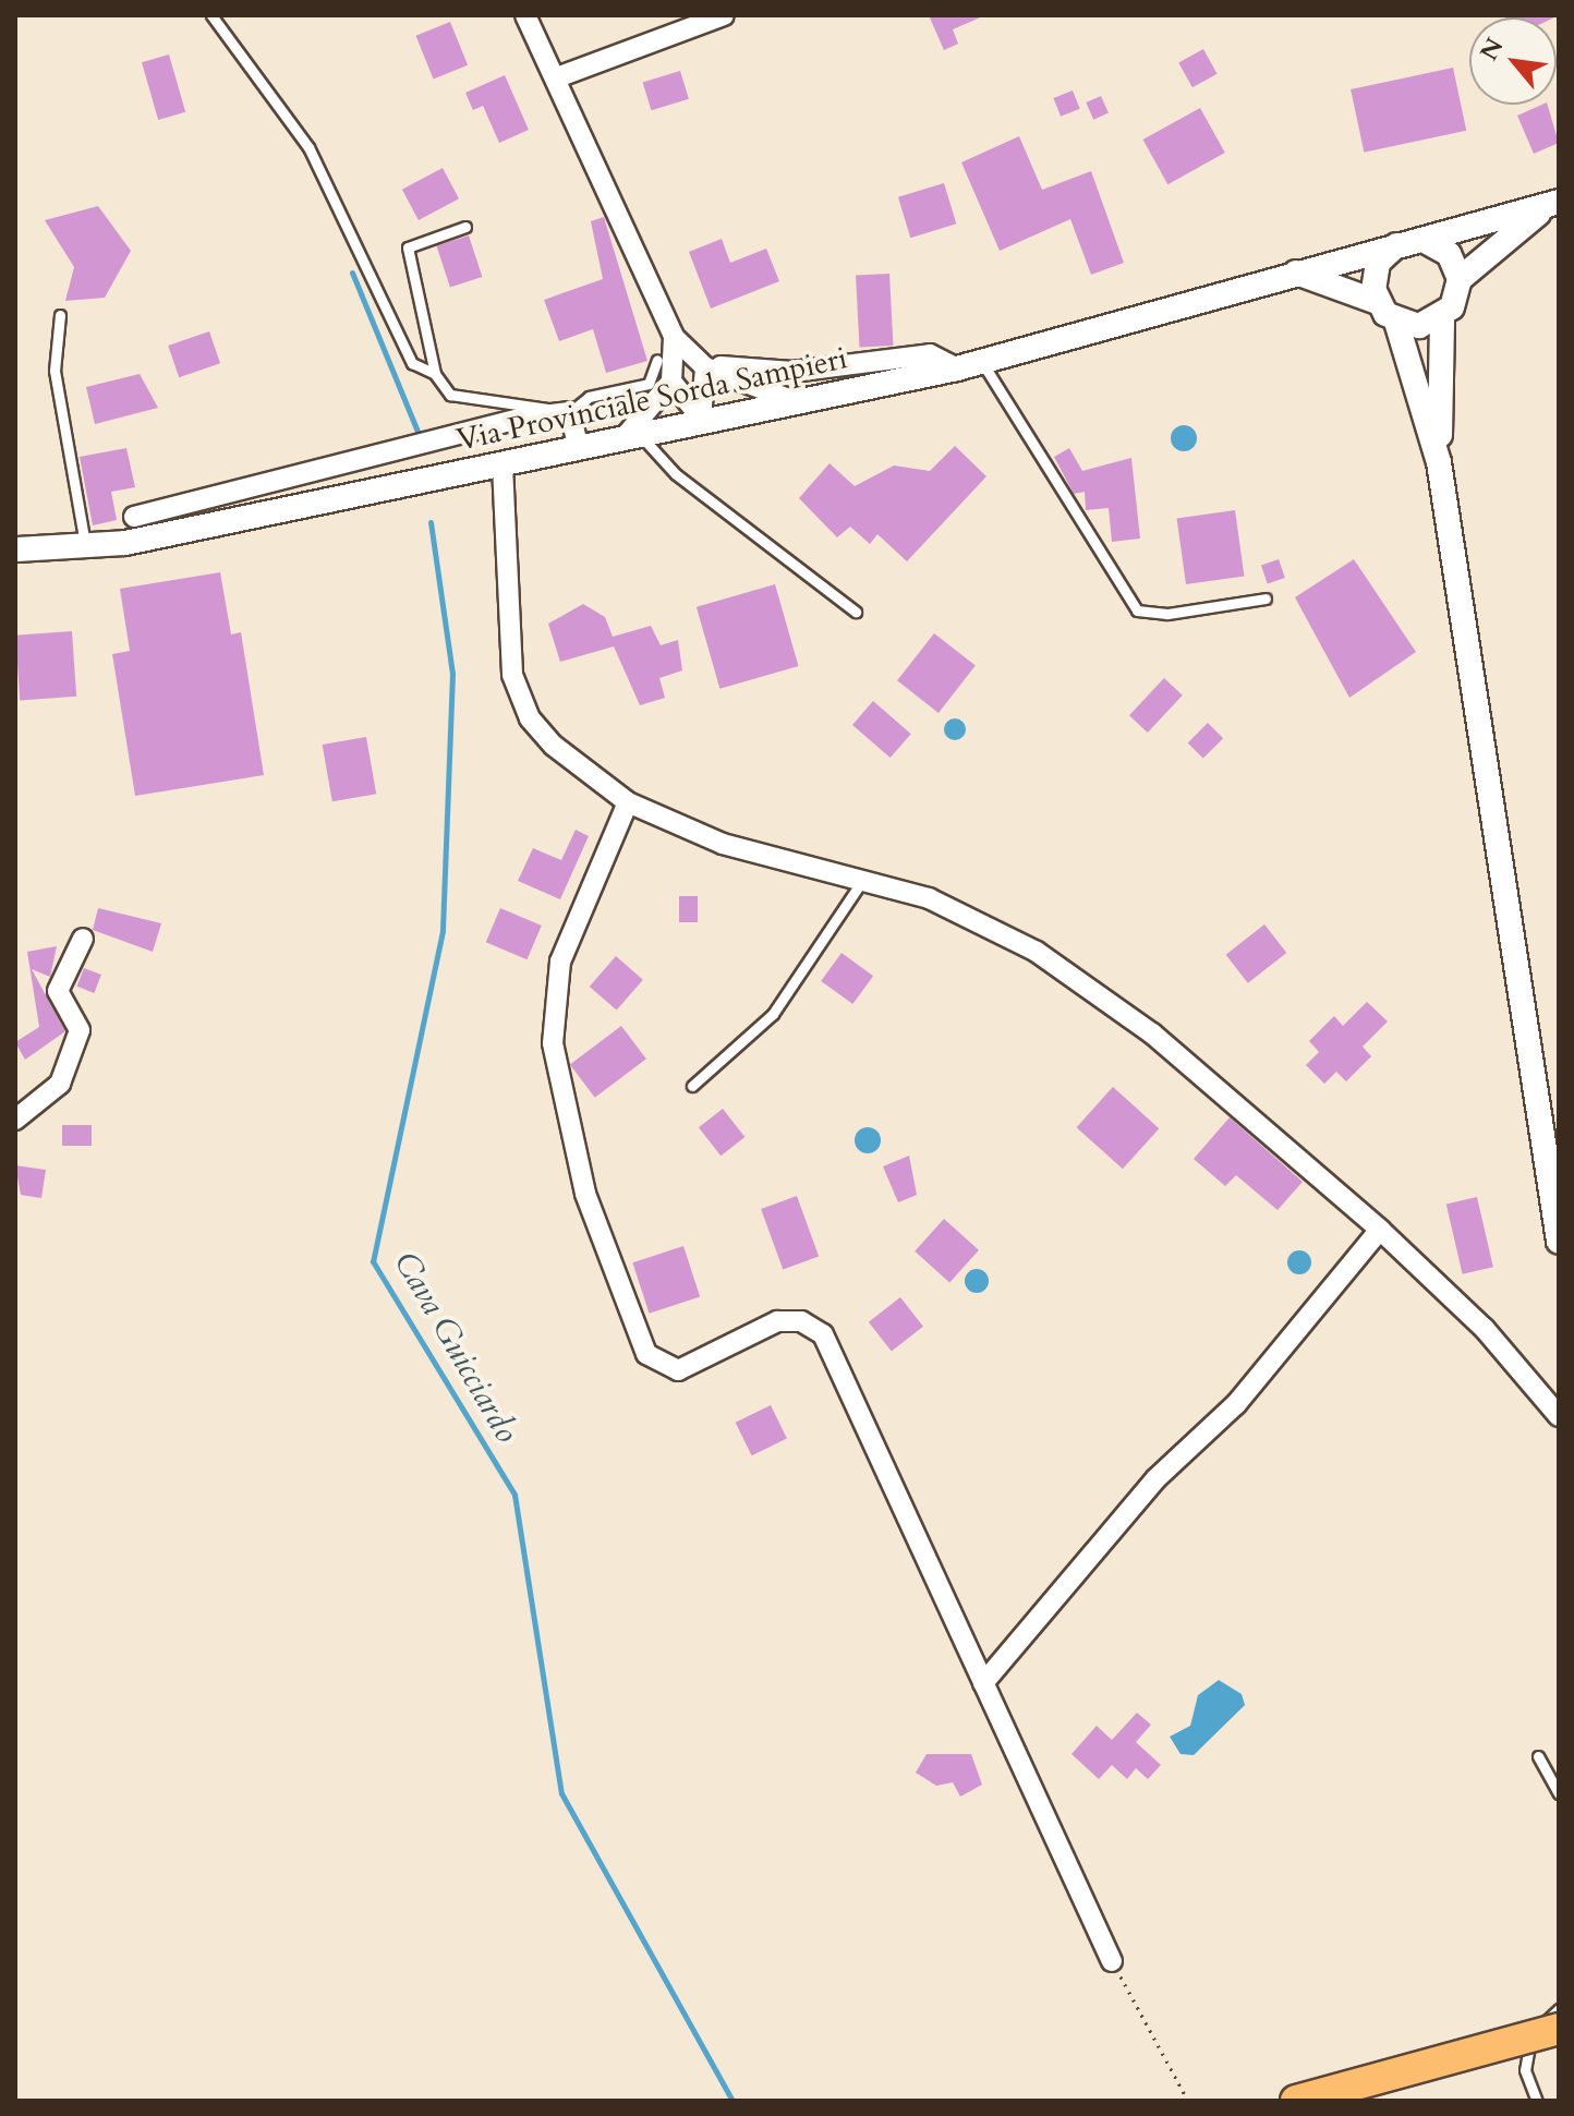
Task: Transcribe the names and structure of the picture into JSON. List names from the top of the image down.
{
  "streets": {
    "street": ["Via Provinciale Sorda Sampieri"]
  },
  "water": ["Cava Guicciardo"],
  "north": "top left"
}
